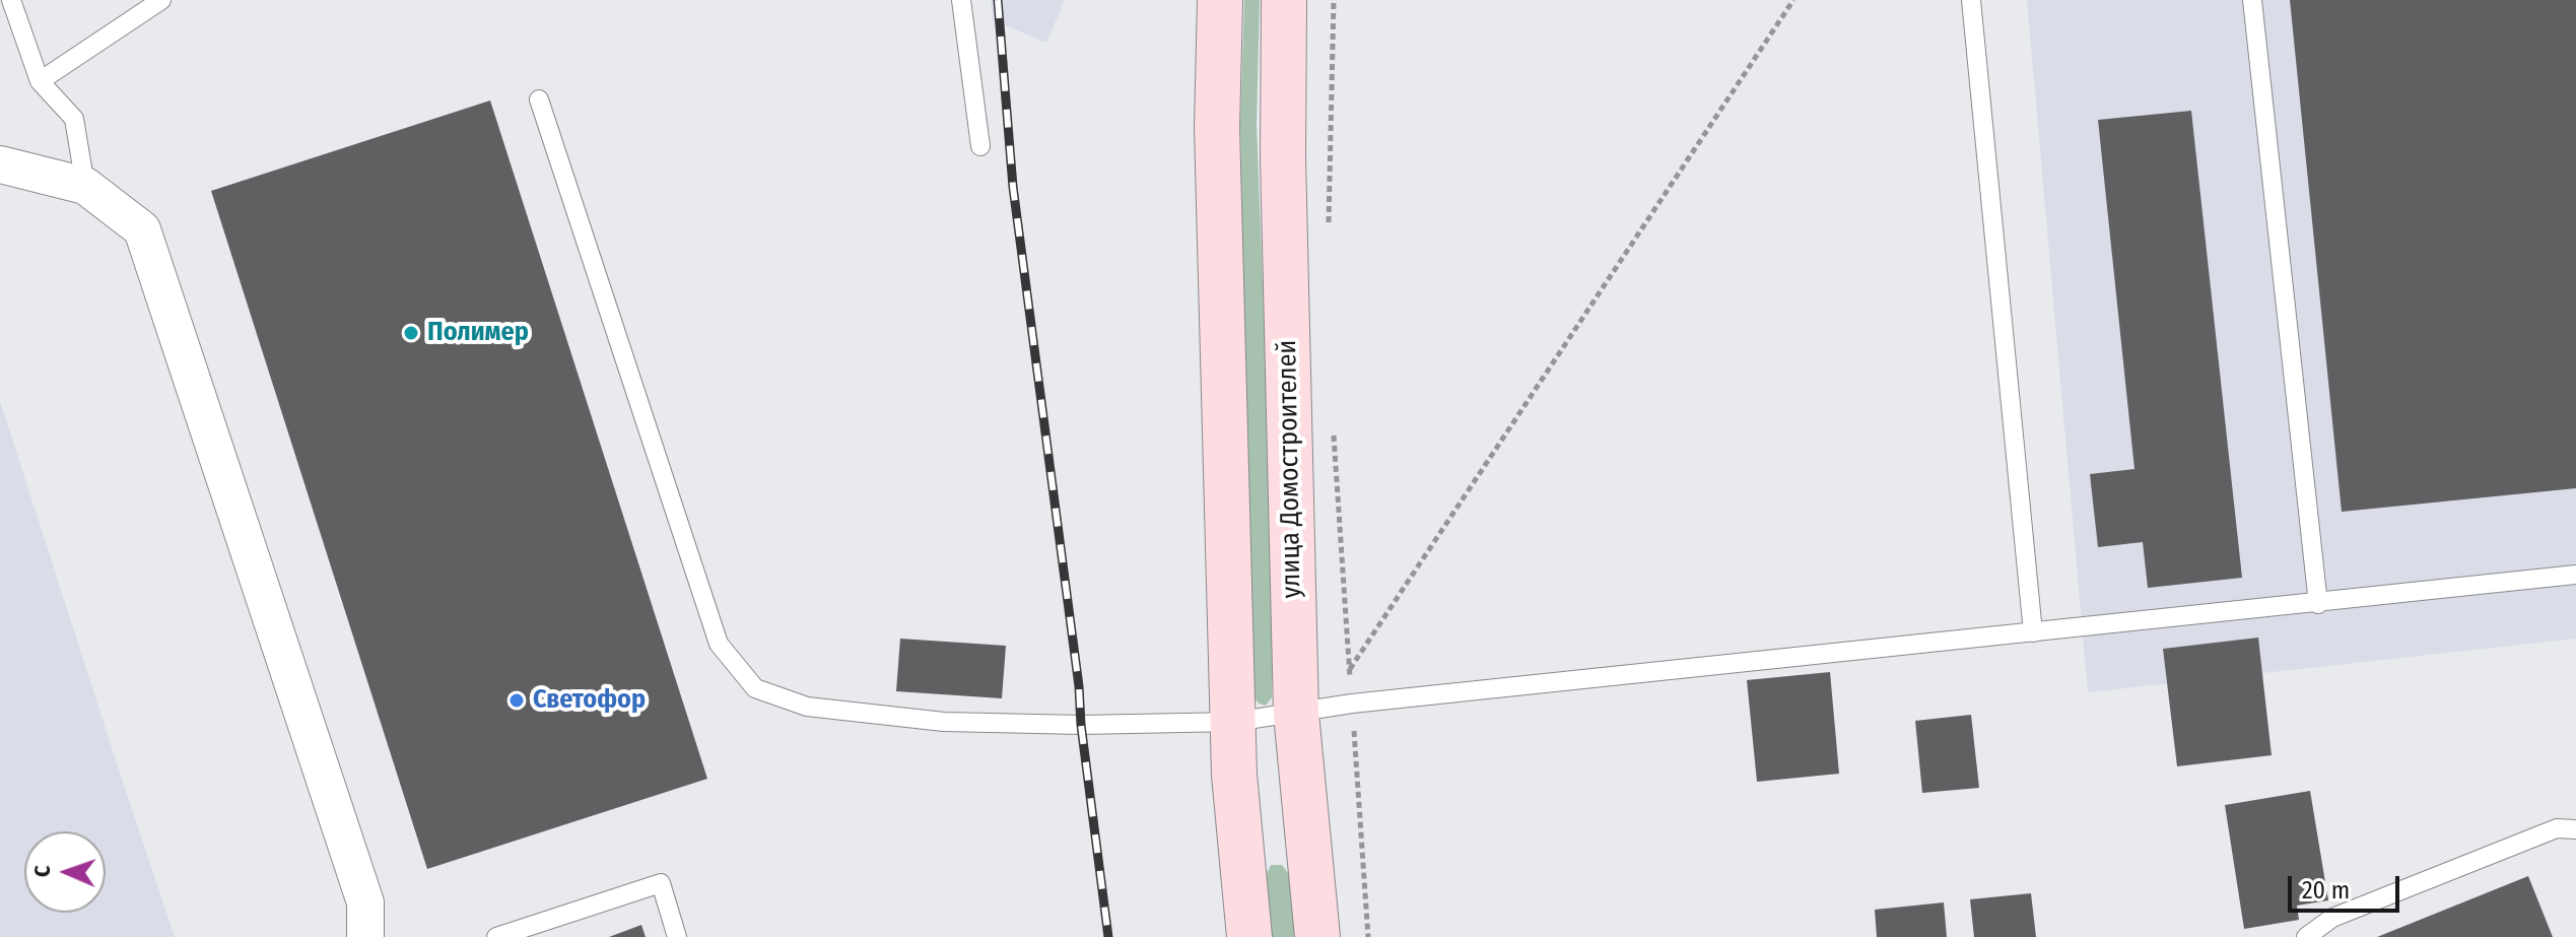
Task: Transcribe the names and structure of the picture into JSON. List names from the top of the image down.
{
  "streets": {
    "main road": ["улица Домостроителей"]
  },
  "places": ["Полимер", "Светофор"],
  "scale_bar": "20 m",
  "north": "left"
}
